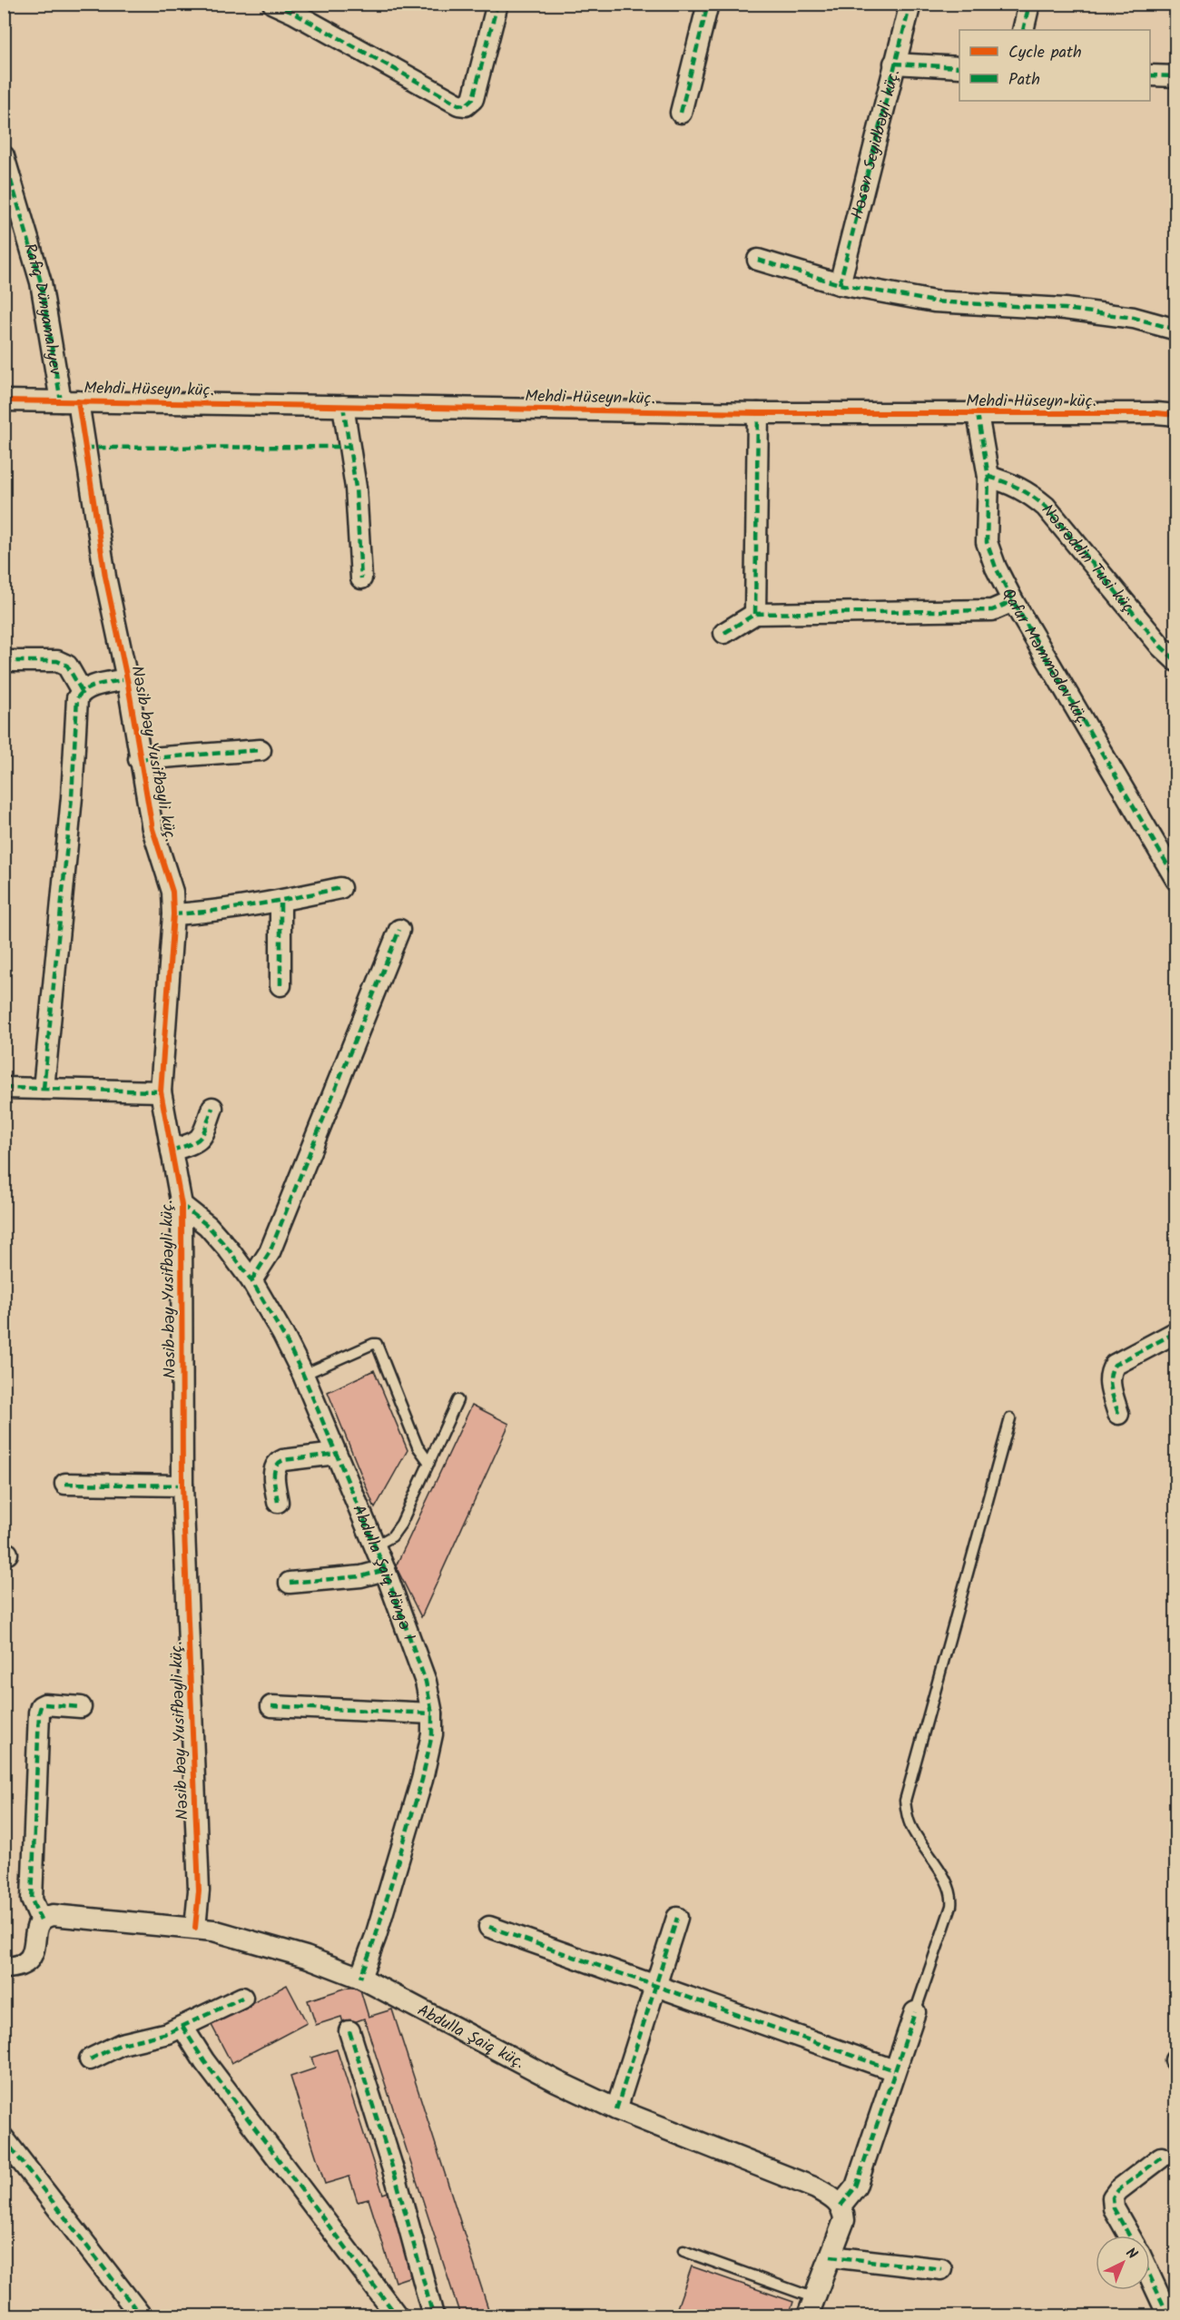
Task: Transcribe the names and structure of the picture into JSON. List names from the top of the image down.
{
  "streets": {
    "street": [
      "Həsən Seyidbəyli küç.",
      "Rafiq Dünyamalıyev",
      "Mehdi Hüseyn küç.",
      "Nəsrəddin Tusi küç.",
      "Qafur Məmmədov küç.",
      "Nəsib bəy Yusifbəyli küç.",
      "Abdulla Şaiq döngə 1",
      "Abdulla Şaiq küç."
    ]
  },
  "crossings": [
    ["Rafiq Dünyamalıyev", "Mehdi Hüseyn küç."],
    ["Rafiq Dünyamalıyev", "Nəsib bəy Yusifbəyli küç."],
    ["Mehdi Hüseyn küç.", "Qafur Məmmədov küç."],
    ["Mehdi Hüseyn küç.", "Nəsib bəy Yusifbəyli küç."],
    ["Nəsrəddin Tusi küç.", "Qafur Məmmədov küç."],
    ["Nəsib bəy Yusifbəyli küç.", "Abdulla Şaiq döngə 1"],
    ["Nəsib bəy Yusifbəyli küç.", "Abdulla Şaiq küç."],
    ["Abdulla Şaiq döngə 1", "Abdulla Şaiq küç."]
  ],
  "legend": ["Cycle path", "Path"],
  "north": "top right"
}
